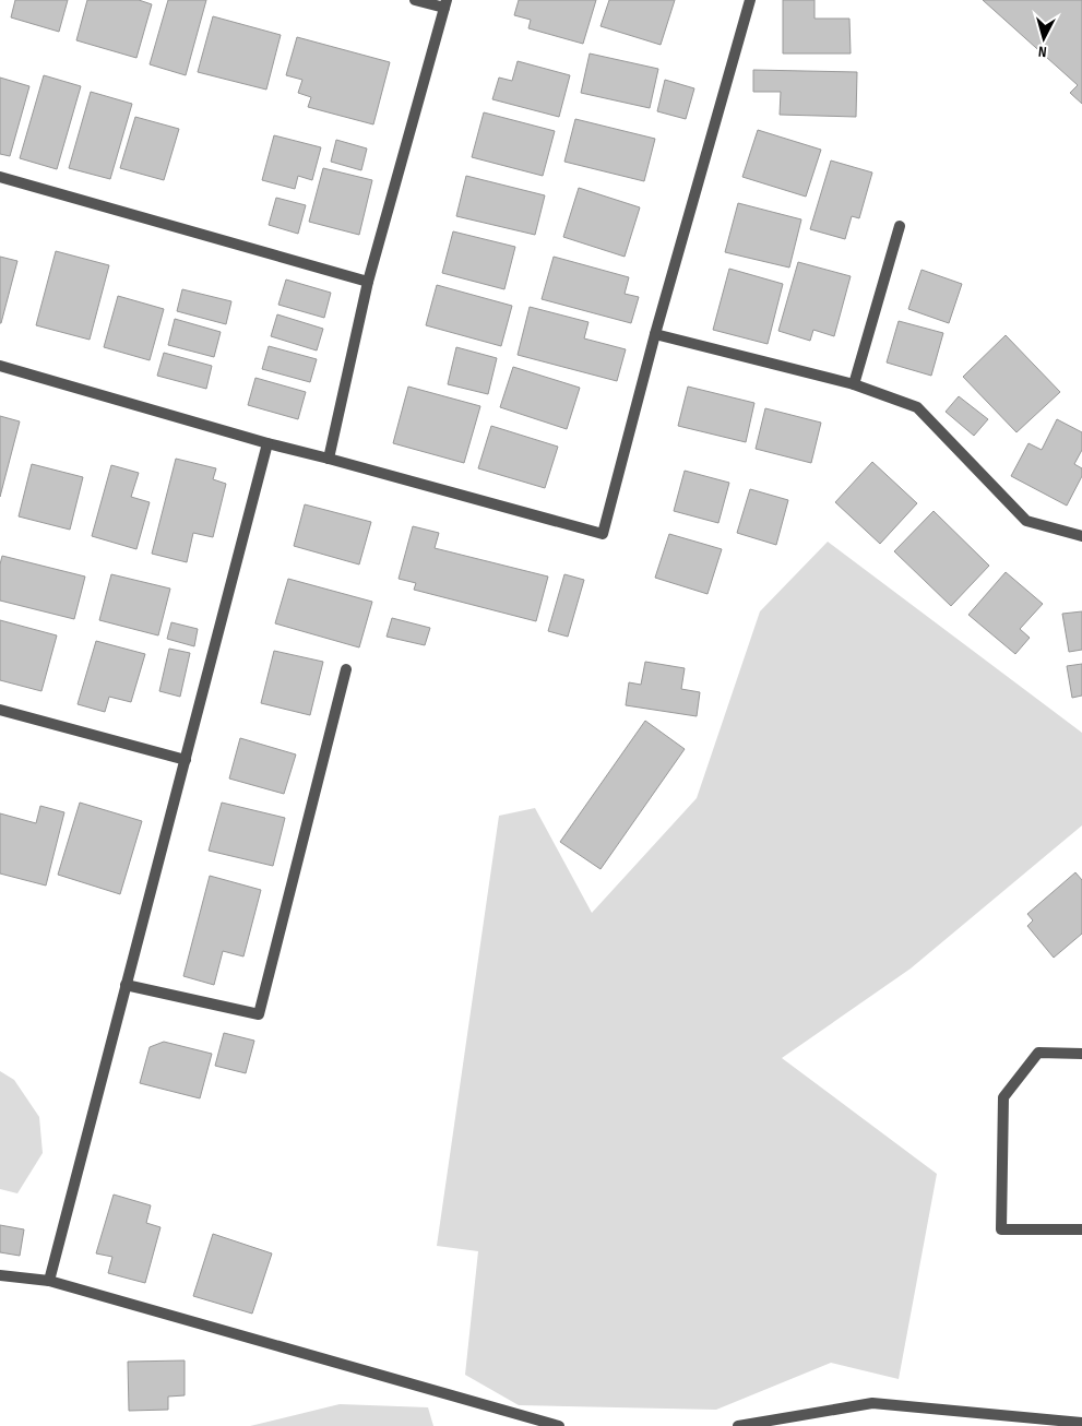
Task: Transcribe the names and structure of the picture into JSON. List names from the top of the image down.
{
  "north": "bottom"
}
